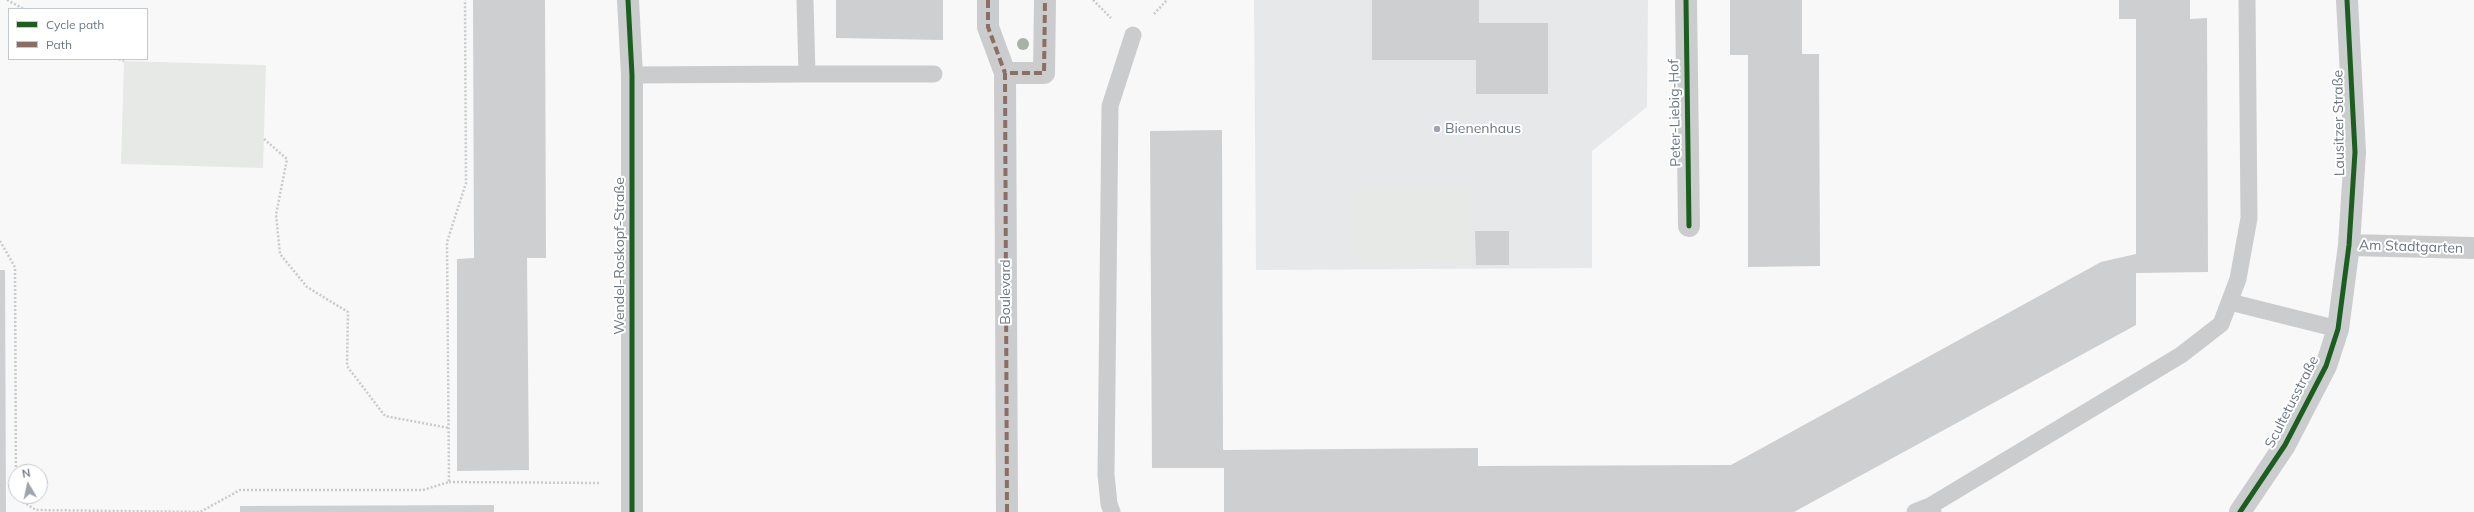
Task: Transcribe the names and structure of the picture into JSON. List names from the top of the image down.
{
  "streets": {
    "street": [
      "Peter-Liebig-Hof",
      "Lausitzer Straße",
      "Am Stadtgarten",
      "Wendel-Roskopf-Straße",
      "Boulevard",
      "Scultetusstraße"
    ]
  },
  "crossings": [
    ["Lausitzer Straße", "Am Stadtgarten"],
    ["Lausitzer Straße", "Scultetusstraße"],
    ["Am Stadtgarten", "Scultetusstraße"]
  ],
  "places": ["Bienenhaus"],
  "legend": ["Cycle path", "Path"],
  "north": "top"
}
